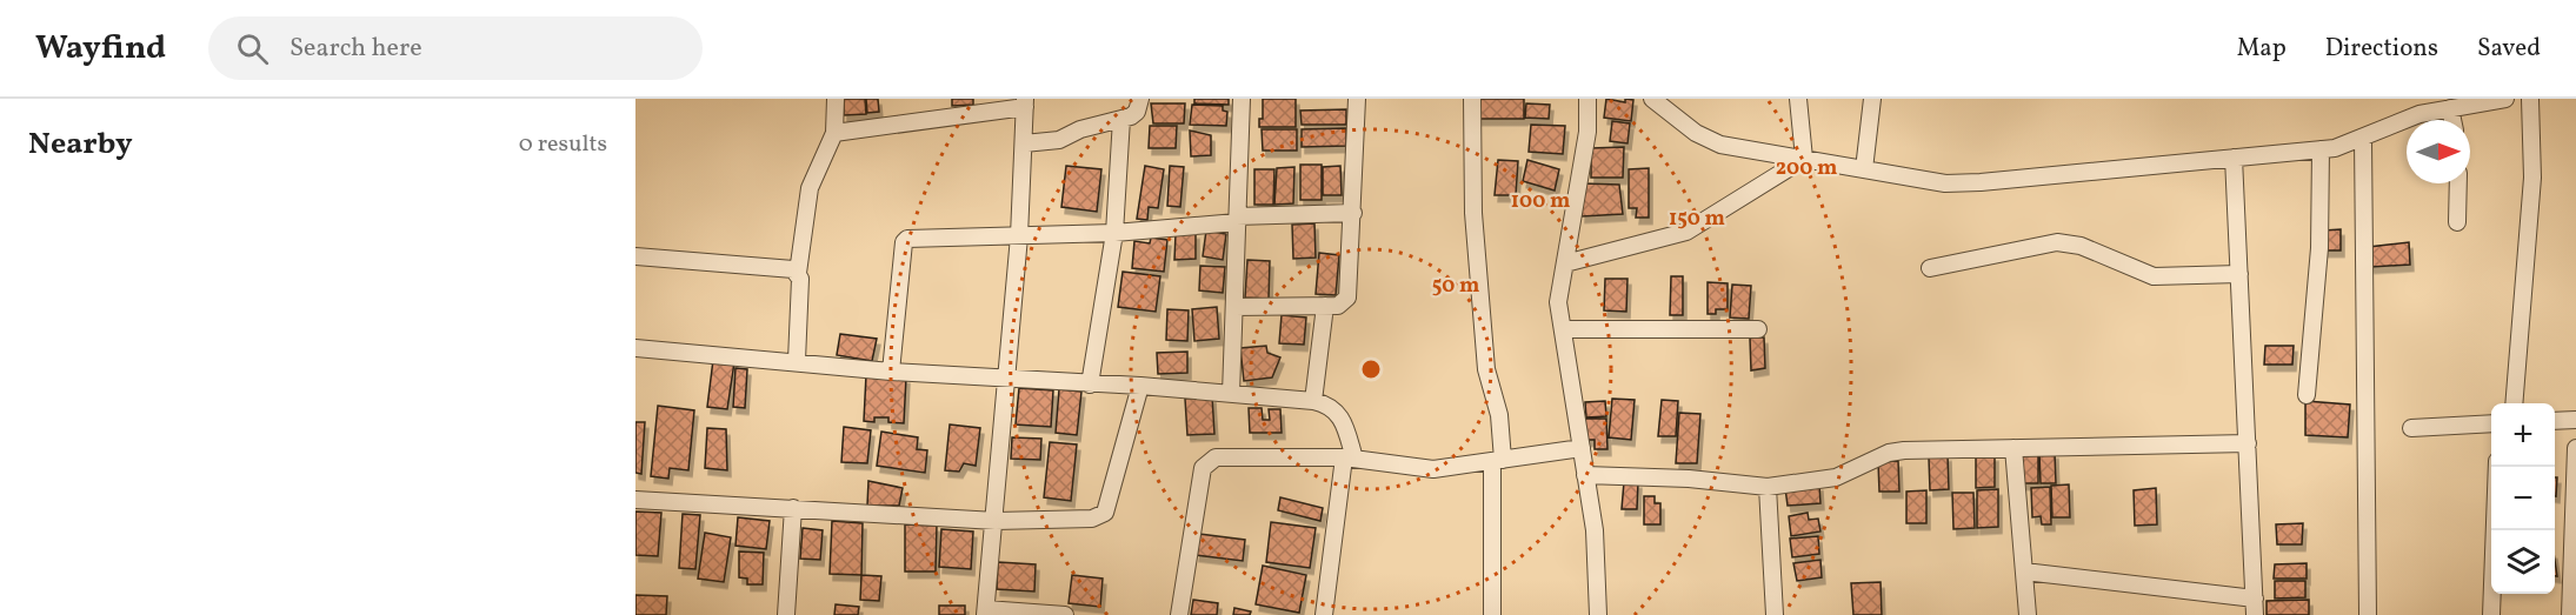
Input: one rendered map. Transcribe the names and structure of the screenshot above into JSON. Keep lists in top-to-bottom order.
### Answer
{
  "north": "right",
  "page": {
    "header": "Wayfind",
    "search": "Search here",
    "nav": ["Map", "Directions", "Saved"],
    "heading": ["Nearby", "0 results"],
    "map_buttons": ["+", "−"]
  },
  "rings": [
    "200 m",
    "100 m",
    "150 m",
    "50 m"
  ]
}
